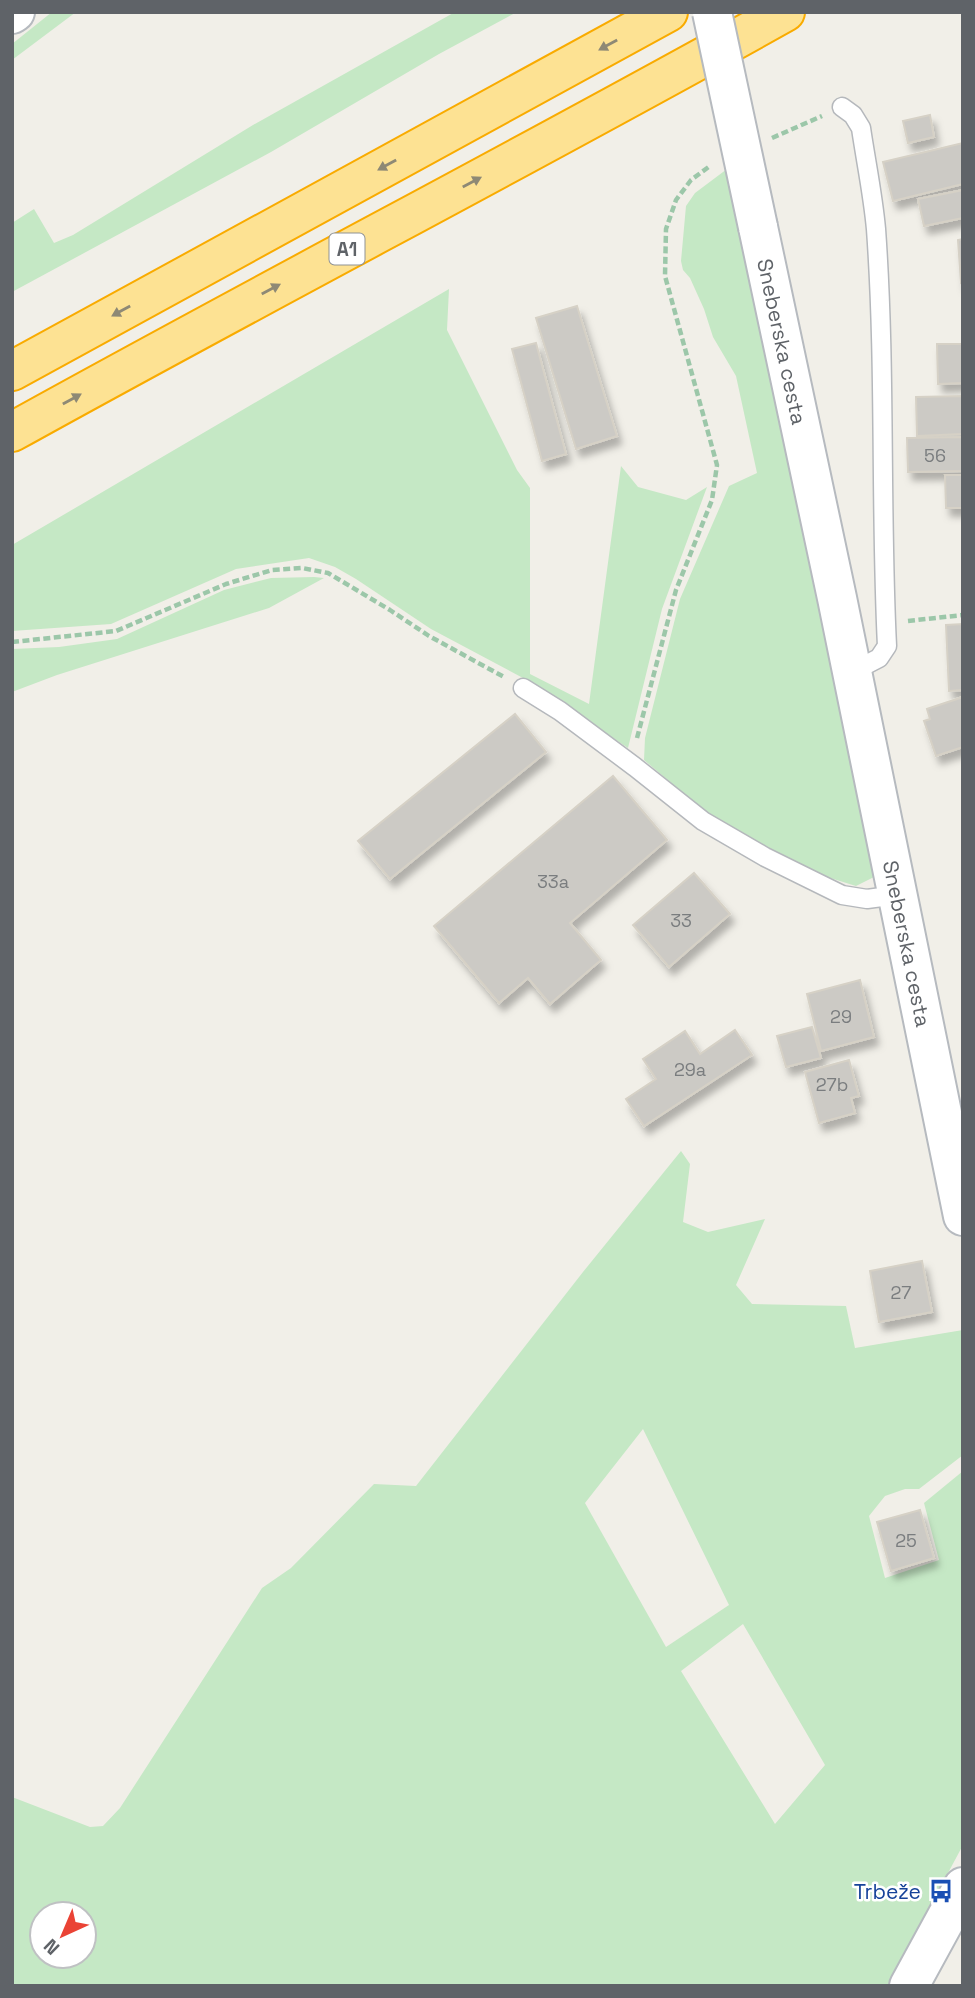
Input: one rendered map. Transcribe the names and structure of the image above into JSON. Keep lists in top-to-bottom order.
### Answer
{
  "streets": {
    "highway": ["A1"],
    "street": ["Sneberska cesta"]
  },
  "places": {
    "bus stop": ["Trbeže"]
  },
  "house_numbers": [
    "56",
    "33a",
    "33",
    "29",
    "29a",
    "27b",
    "27",
    "25"
  ],
  "north": "bottom left"
}
